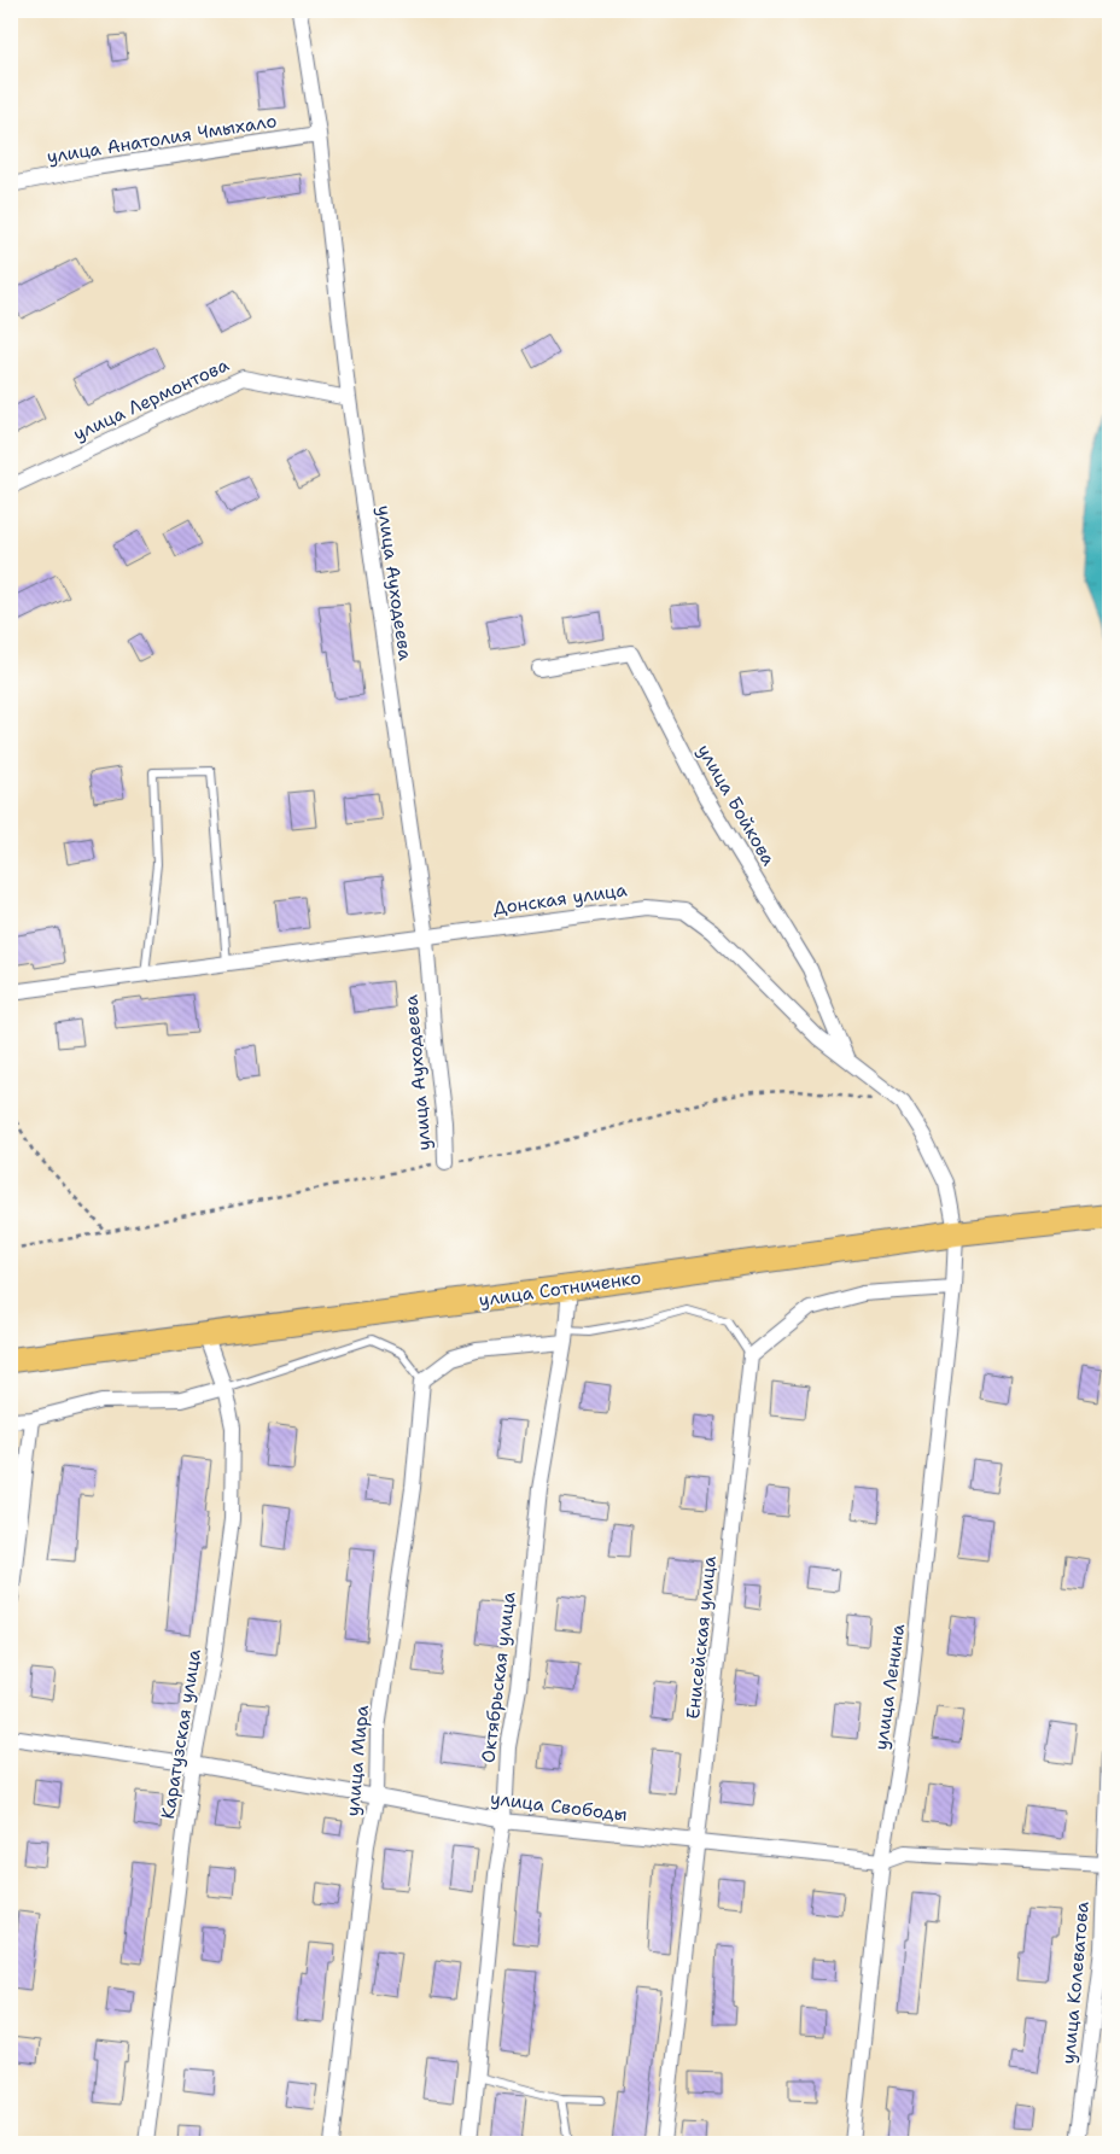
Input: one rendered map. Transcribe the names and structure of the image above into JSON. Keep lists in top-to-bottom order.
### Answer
{
  "streets": {
    "main road": ["улица Сотниченко"],
    "street": [
      "улица Анатолия Чмыхало",
      "улица Лермонтова",
      "улица Ауходеева",
      "улица Бойкова",
      "Донская улица",
      "Енисейская улица",
      "Октябрьская улица",
      "улица Ленина",
      "Каратузская улица",
      "улица Мира",
      "улица Свободы",
      "улица Колеватова"
    ]
  },
  "crossings": [
    ["улица Анатолия Чмыхало", "улица Ауходеева"],
    ["улица Лермонтова", "улица Ауходеева"],
    ["улица Ауходеева", "Донская улица"],
    ["улица Бойкова", "Донская улица"],
    ["Донская улица", "улица Сотниченко"],
    ["Донская улица", "улица Ленина"],
    ["улица Сотниченко", "Октябрьская улица"],
    ["улица Сотниченко", "улица Ленина"],
    ["улица Сотниченко", "Каратузская улица"],
    ["Енисейская улица", "улица Свободы"],
    ["Октябрьская улица", "улица Свободы"],
    ["улица Ленина", "улица Свободы"],
    ["Каратузская улица", "улица Свободы"],
    ["улица Мира", "улица Свободы"],
    ["улица Свободы", "улица Колеватова"]
  ]
}
